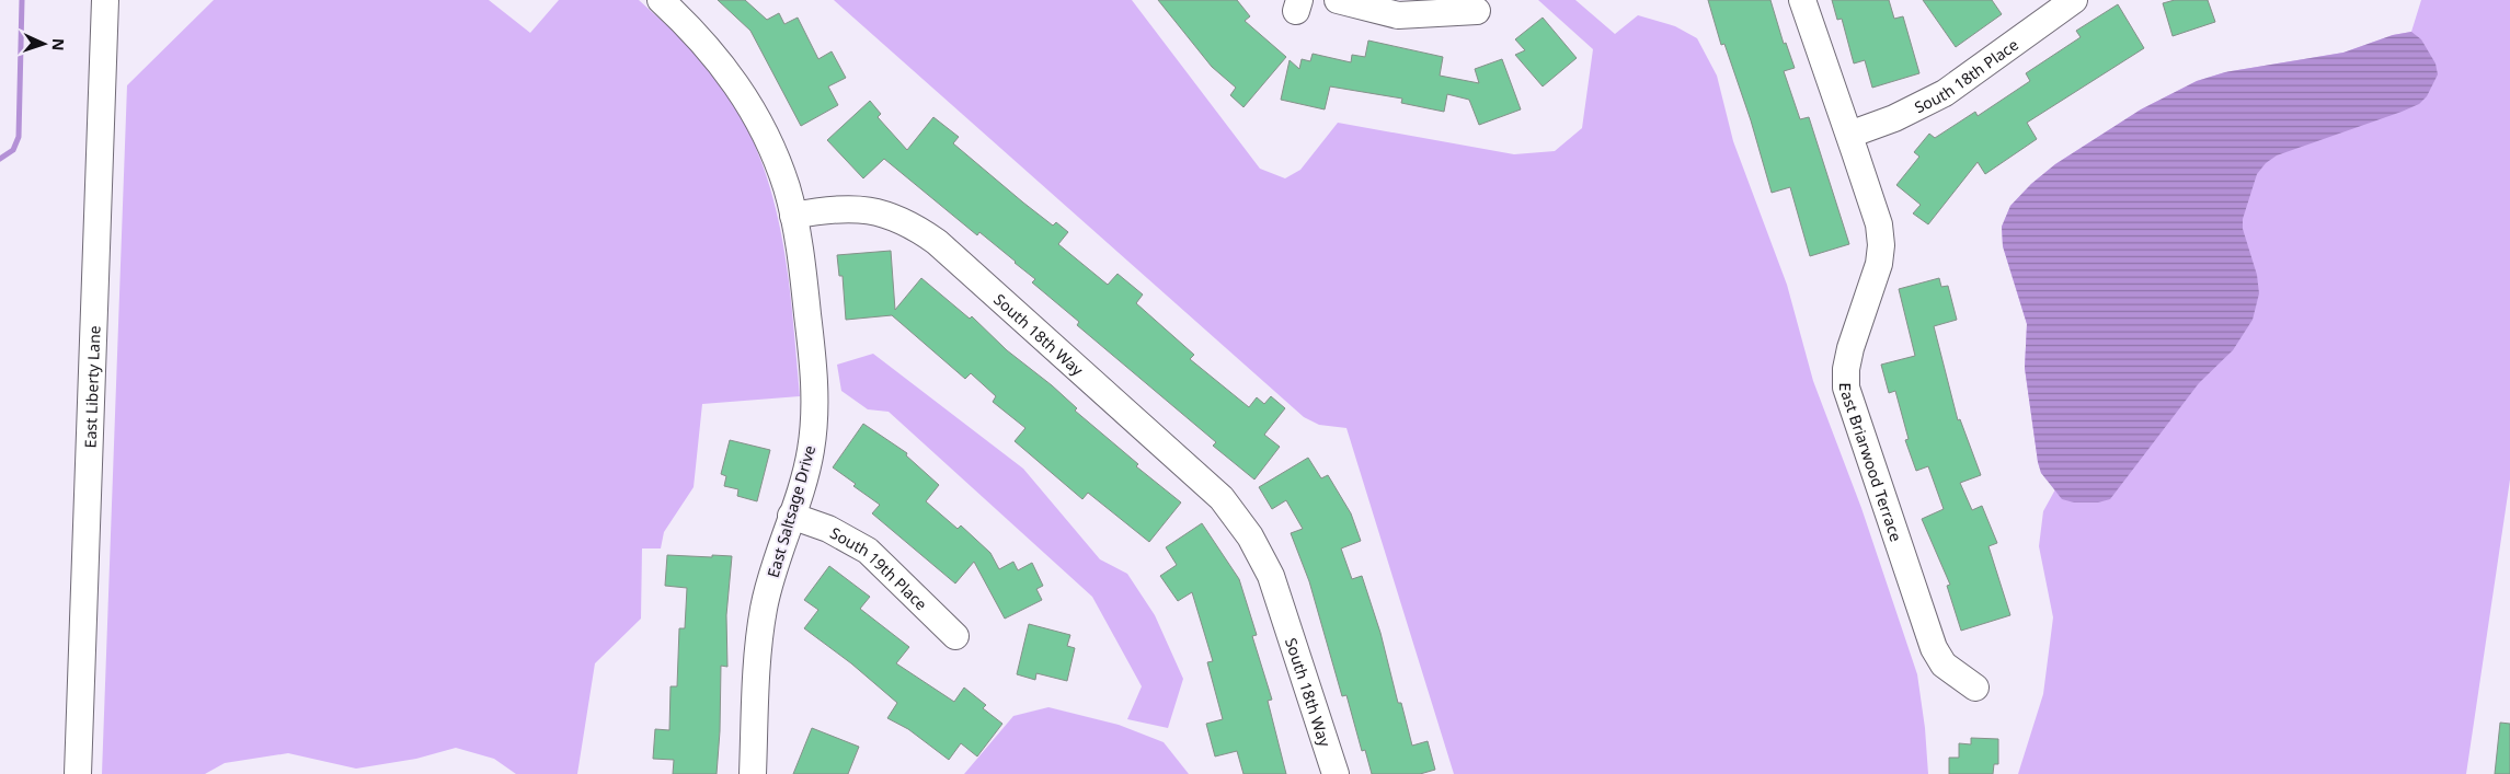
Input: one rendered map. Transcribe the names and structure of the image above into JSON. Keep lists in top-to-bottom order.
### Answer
{
  "streets": {
    "street": [
      "South 18th Place",
      "South 18th Way",
      "East Liberty Lane",
      "East Briarwood Terrace",
      "East Saltsage Drive",
      "South 19th Place"
    ]
  },
  "crossings": [
    ["South 18th Place", "East Briarwood Terrace"],
    ["South 18th Way", "East Saltsage Drive"],
    ["East Saltsage Drive", "South 19th Place"]
  ],
  "north": "right"
}
